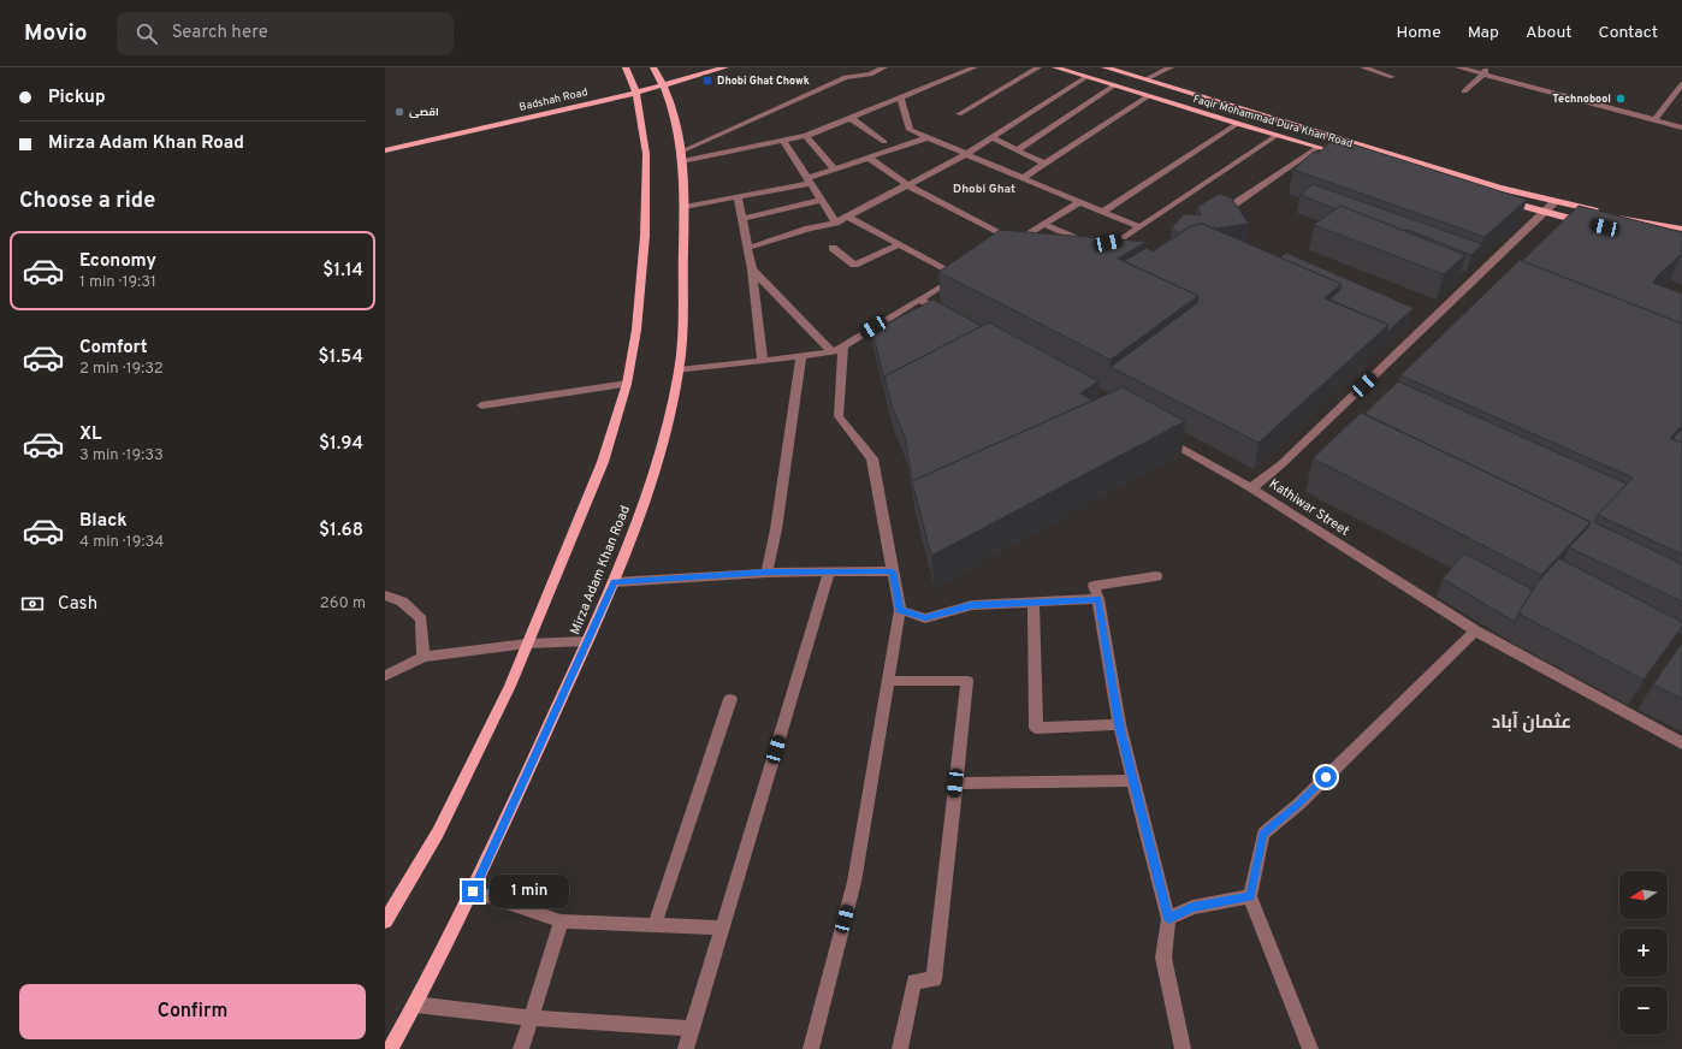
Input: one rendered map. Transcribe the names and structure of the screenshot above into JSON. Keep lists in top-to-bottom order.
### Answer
{
  "streets": {
    "main road": ["Badshah Road", "Faqir Mohammad Dura Khan Road", "Mirza Adam Khan Road"],
    "street": ["Kathiwar Street"]
  },
  "crossings": [
    ["Badshah Road", "Mirza Adam Khan Road"]
  ],
  "districts": ["Dhobi Ghat", "عثمان آباد"],
  "places": {
    "transit": ["Dhobi Ghat Chowk"],
    "other": ["Technobool", "اقصیٰ"]
  },
  "north": "left",
  "page": {
    "header": "Movio",
    "search": "Search here",
    "nav": [
      "Home",
      "Map",
      "About",
      "Contact"
    ],
    "banner": ["Pickup", "Mirza Adam Khan Road"],
    "heading": "Choose a ride",
    "list": [
      {
        "name": "Economy",
        "note": "1 min · 19:31",
        "value": "$1.14"
      },
      {
        "name": "Comfort",
        "note": "2 min · 19:32",
        "value": "$1.54"
      },
      {
        "name": "XL",
        "note": "3 min · 19:33",
        "value": "$1.94"
      },
      {
        "name": "Black",
        "note": "4 min · 19:34",
        "value": "$1.68"
      }
    ],
    "pay": ["Cash", "260 m"],
    "map_buttons": ["+", "−"],
    "bubble": "1 min",
    "buttons": "Confirm"
  }
}
